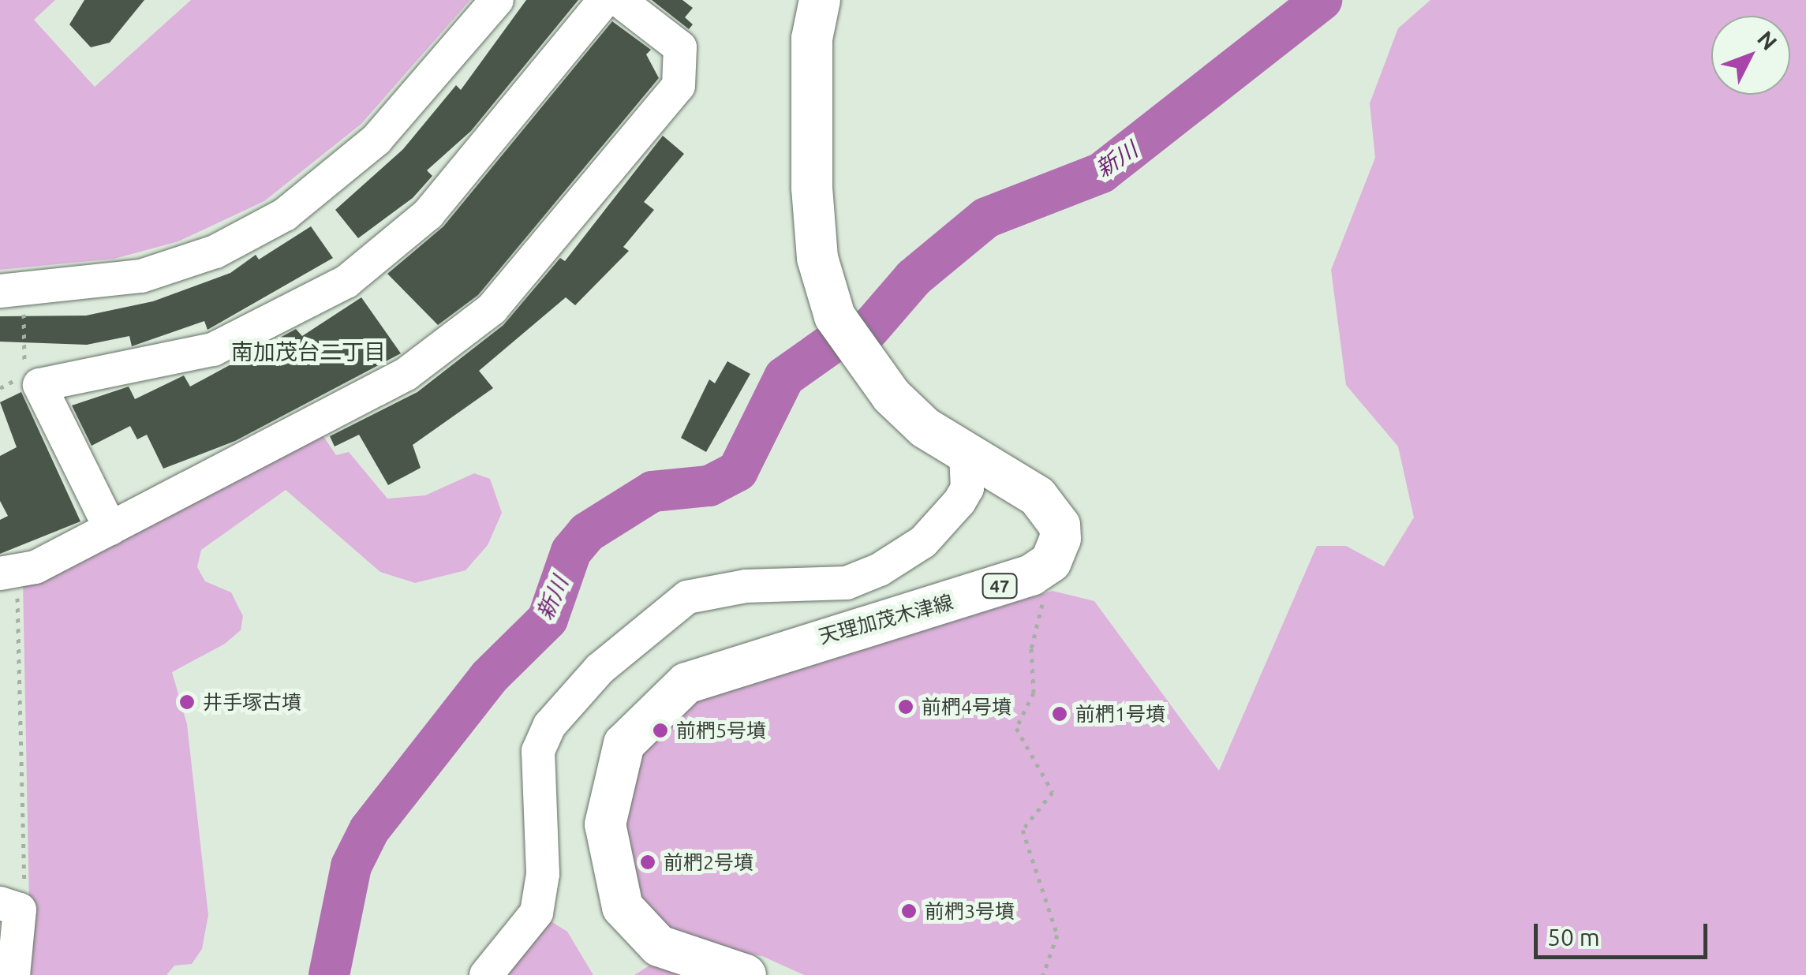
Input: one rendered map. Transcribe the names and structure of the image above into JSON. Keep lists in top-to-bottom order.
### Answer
{
  "streets": {
    "main road": ["47", "天理加茂木津線"]
  },
  "districts": ["南加茂台二丁目"],
  "water": ["新川"],
  "places": [
    "井手塚古墳",
    "前椚4号墳",
    "前椚1号墳",
    "前椚5号墳",
    "前椚2号墳",
    "前椚3号墳"
  ],
  "scale_bar": "50 m",
  "north": "top right"
}
